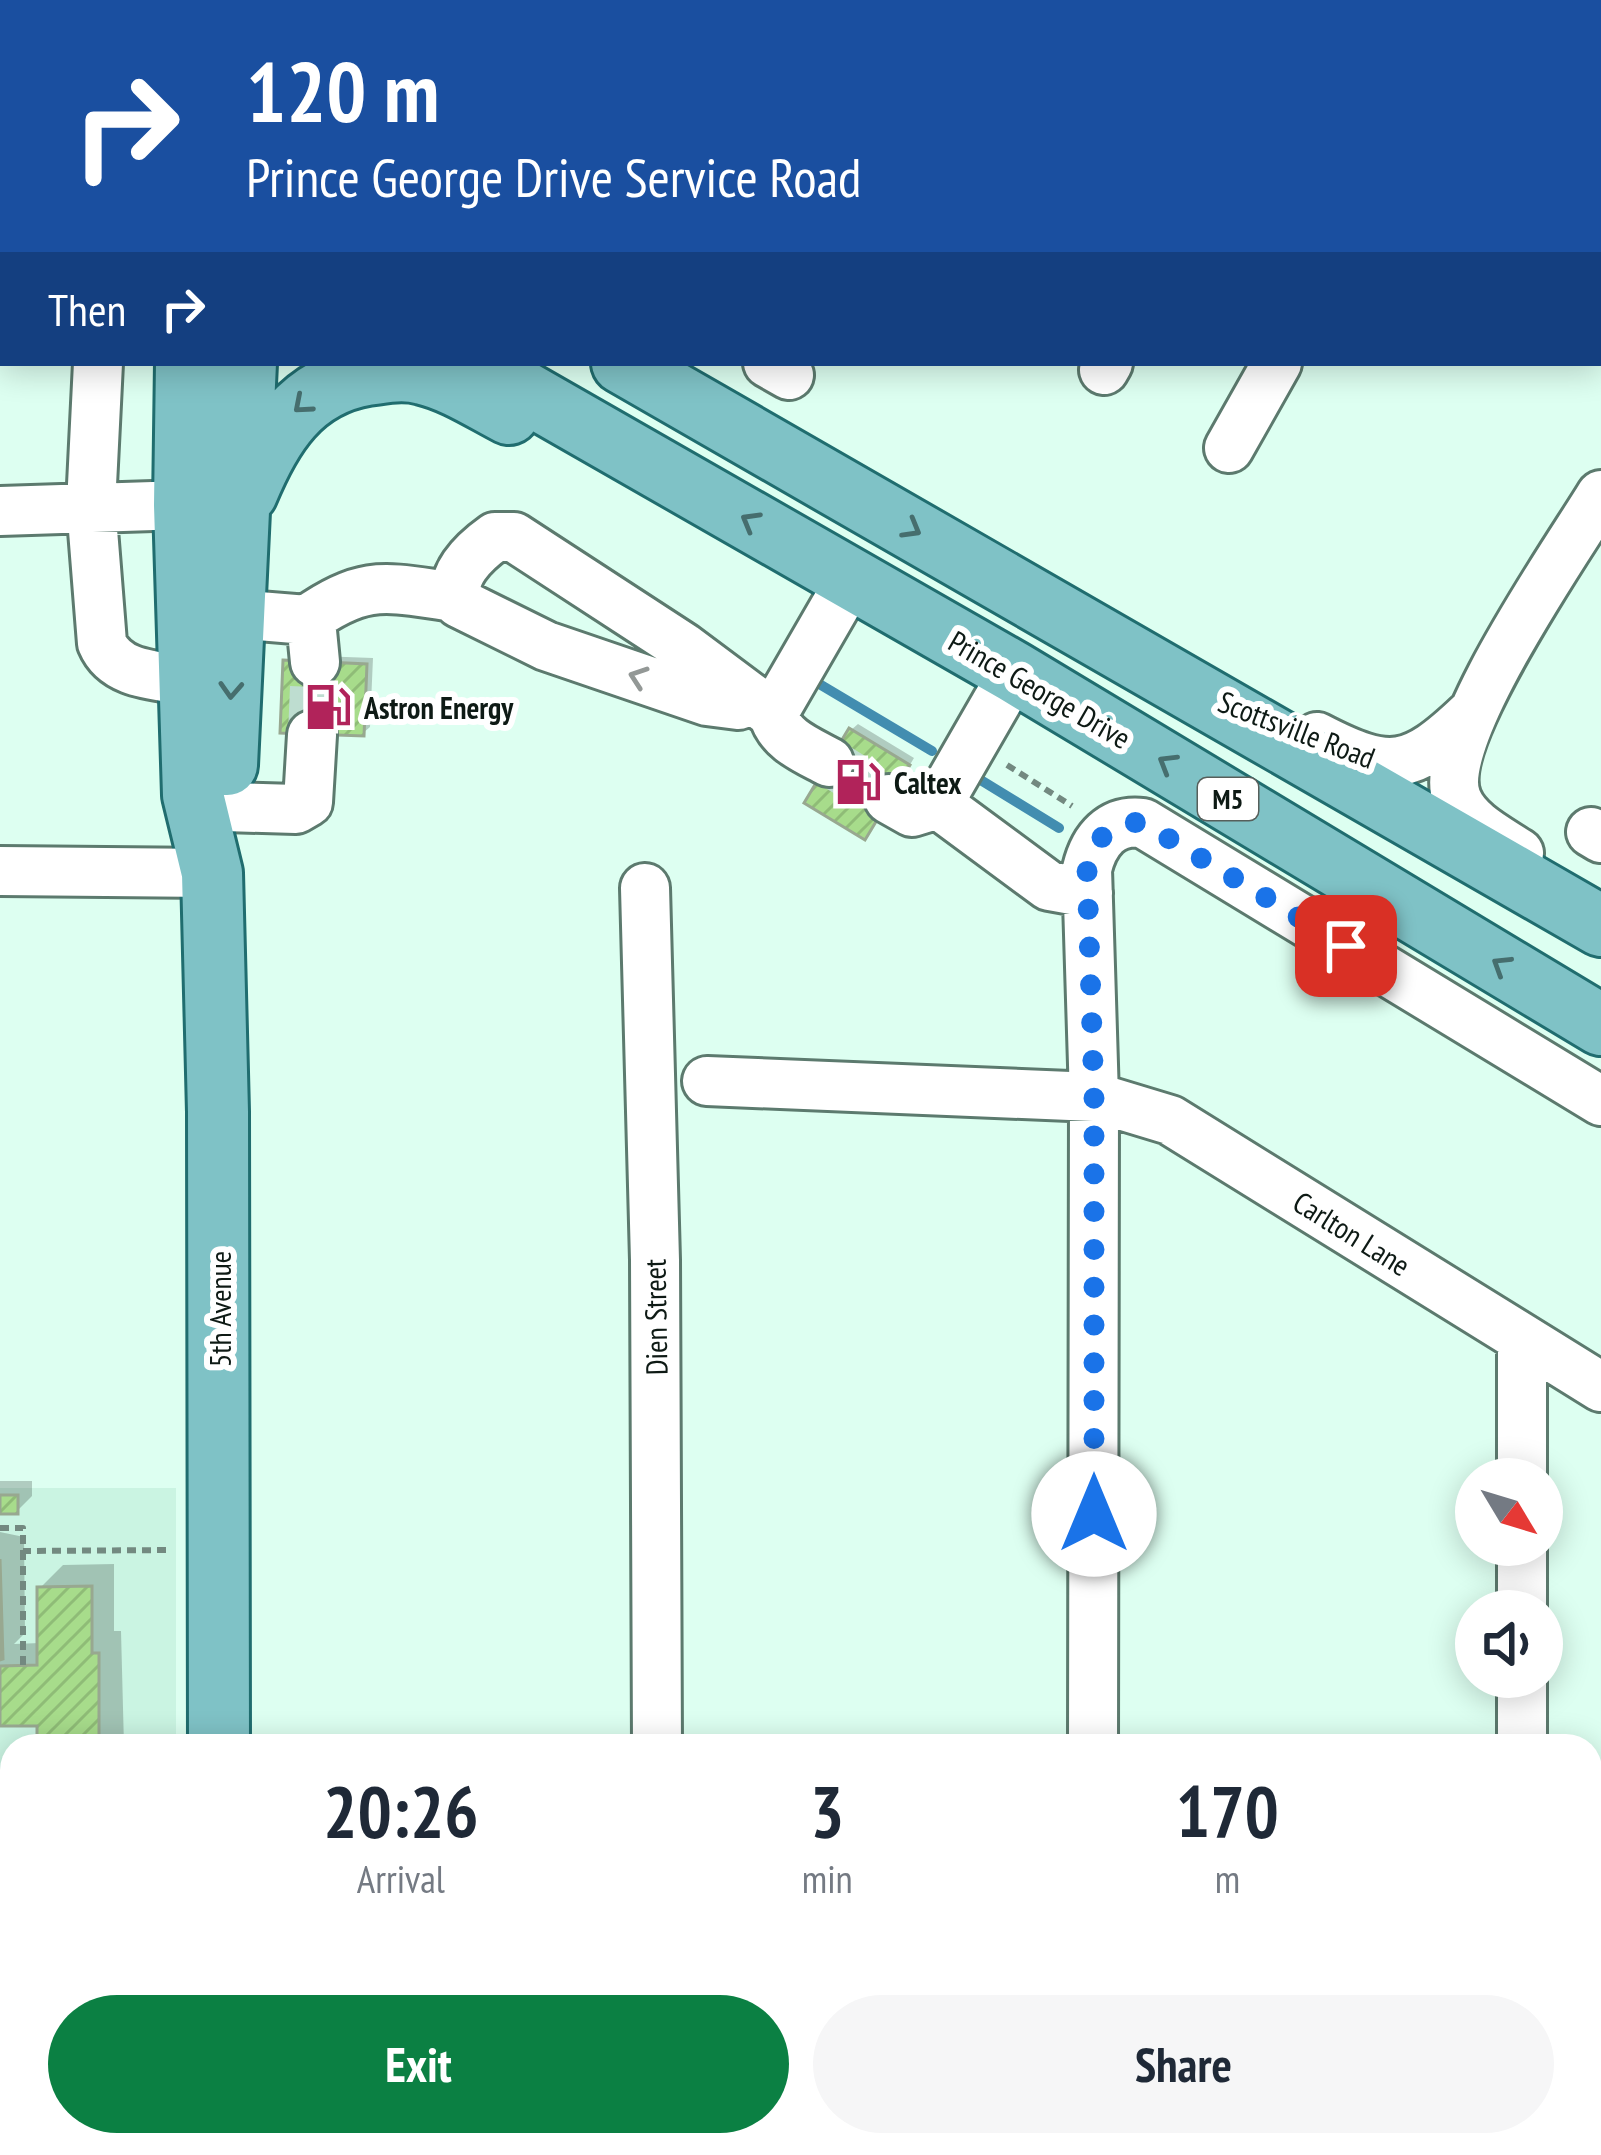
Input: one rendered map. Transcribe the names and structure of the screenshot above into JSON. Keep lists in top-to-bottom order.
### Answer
{
  "streets": {
    "main road": ["Prince George Drive", "M5", "5th Avenue"],
    "street": ["Scottsville Road", "Carlton Lane", "Dien Street"]
  },
  "crossings": [
    ["Scottsville Road", "M5"]
  ],
  "places": {
    "fuel station": ["Astron Energy", "Caltex"]
  },
  "north": "bottom right",
  "page": {
    "turn": ["120 m", "Prince George Drive Service Road"],
    "then": "Then",
    "eta": [
      "20:26",
      "Arrival",
      "3",
      "min",
      "170",
      "m"
    ],
    "buttons": ["Exit", "Share"]
  }
}
